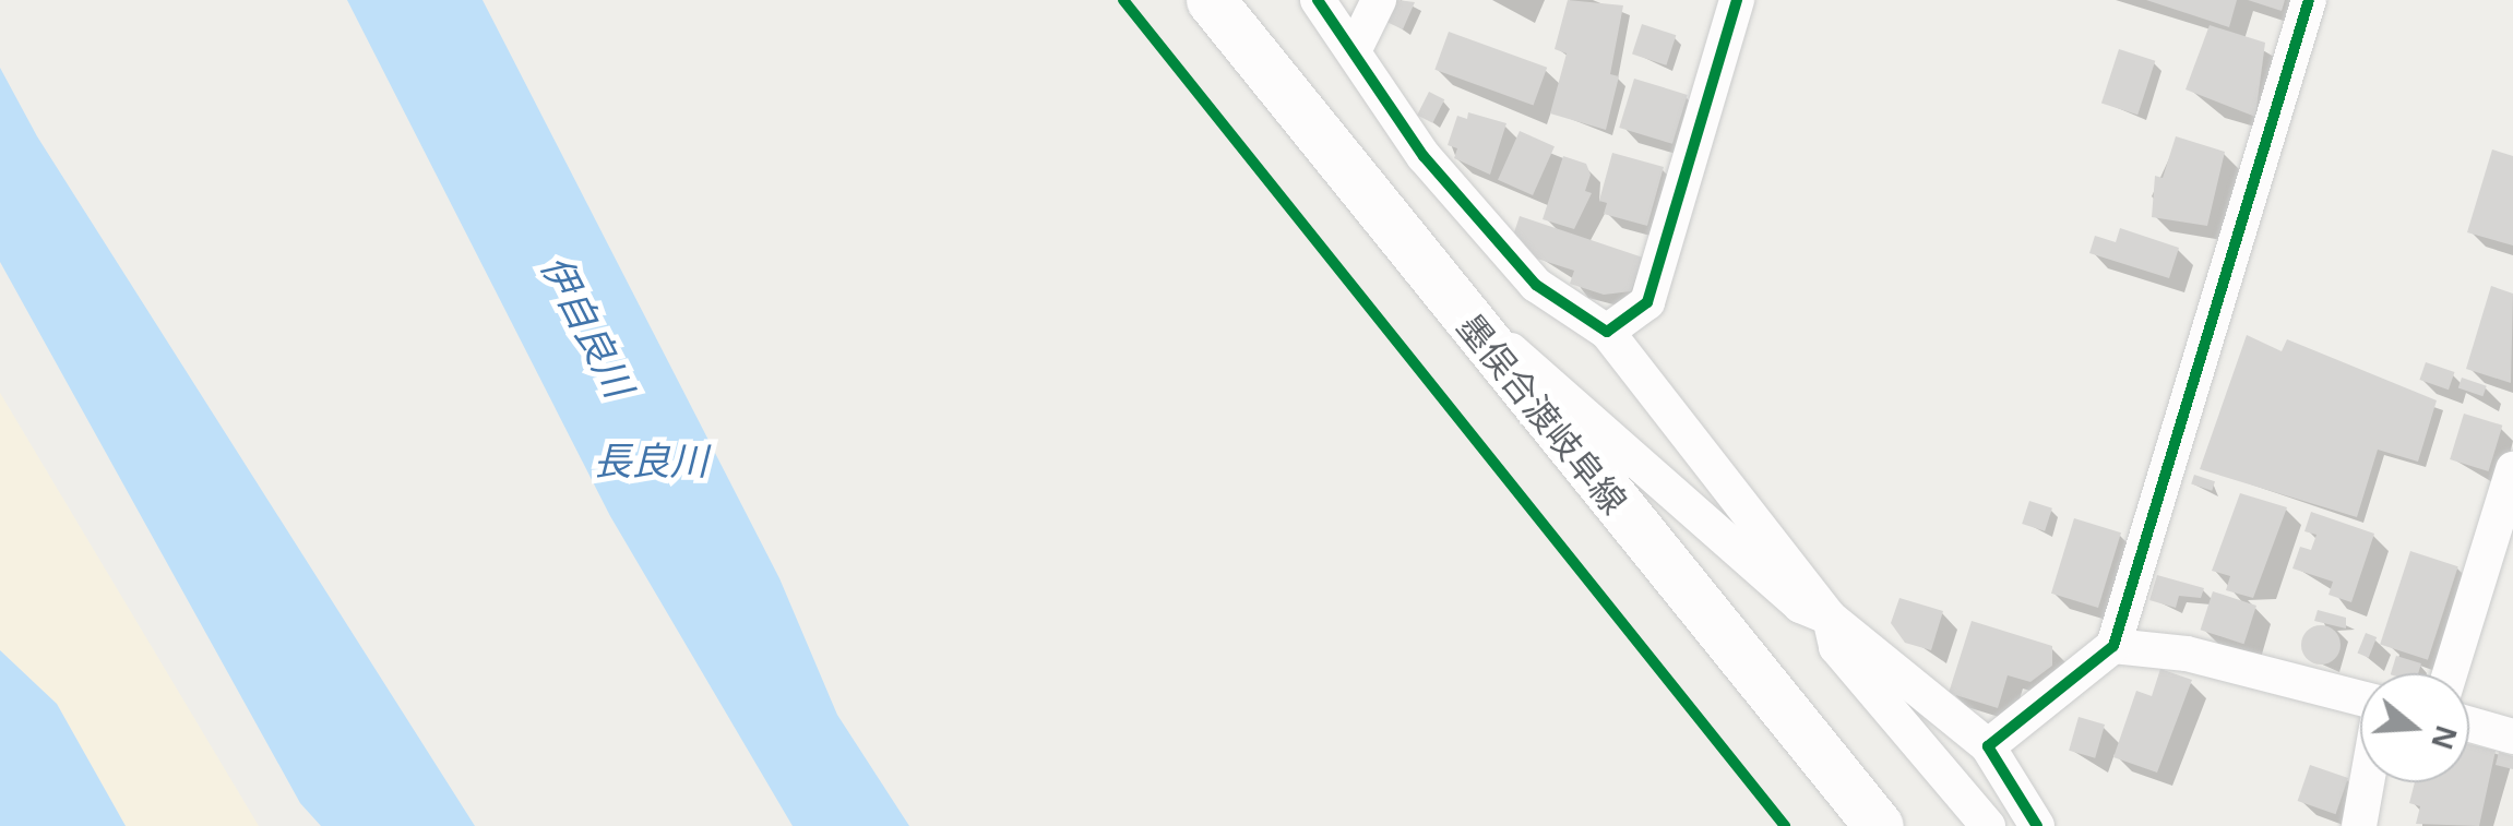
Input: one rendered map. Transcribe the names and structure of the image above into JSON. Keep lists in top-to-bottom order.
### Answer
{
  "streets": {
    "main road": ["墨俣合渡岐阜線"]
  },
  "water": ["伊自良川", "長良川"],
  "north": "right"
}
